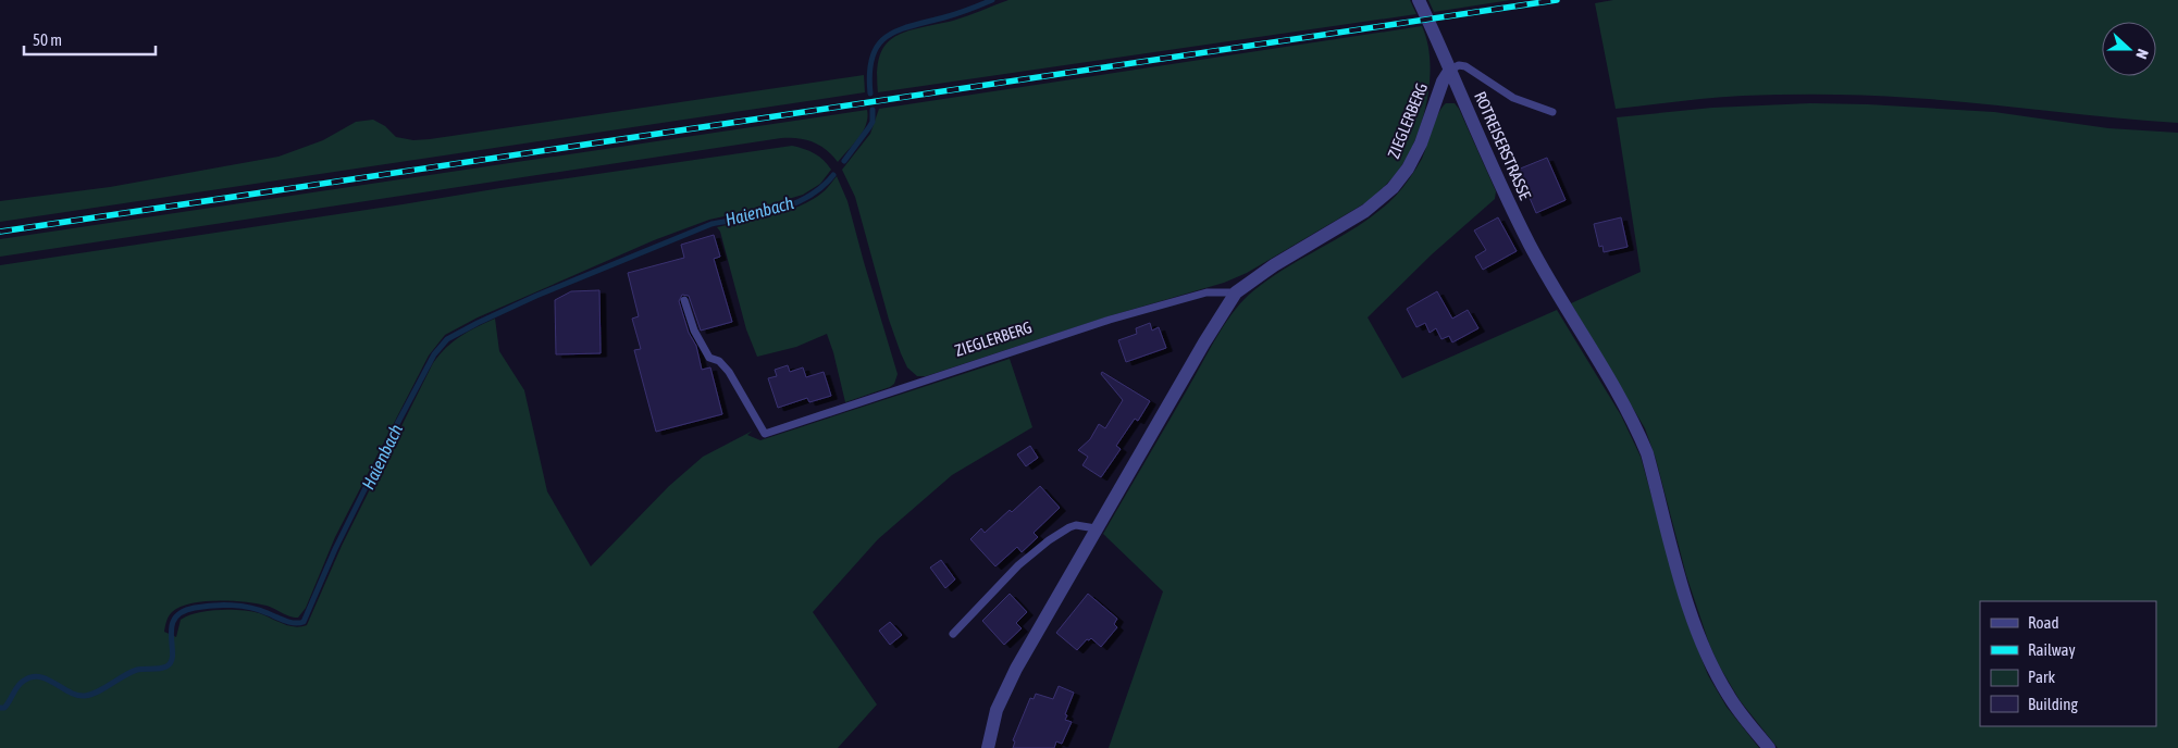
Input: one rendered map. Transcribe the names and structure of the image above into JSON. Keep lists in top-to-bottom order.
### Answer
{
  "streets": {
    "street": ["ZIEGLERBERG", "ROTREISERSTRASSE"]
  },
  "crossings": [
    ["ZIEGLERBERG", "ROTREISERSTRASSE"]
  ],
  "water": ["Haienbach"],
  "legend": [
    "Road",
    "Railway",
    "Park",
    "Building"
  ],
  "scale_bar": "50 m",
  "north": "right"
}
